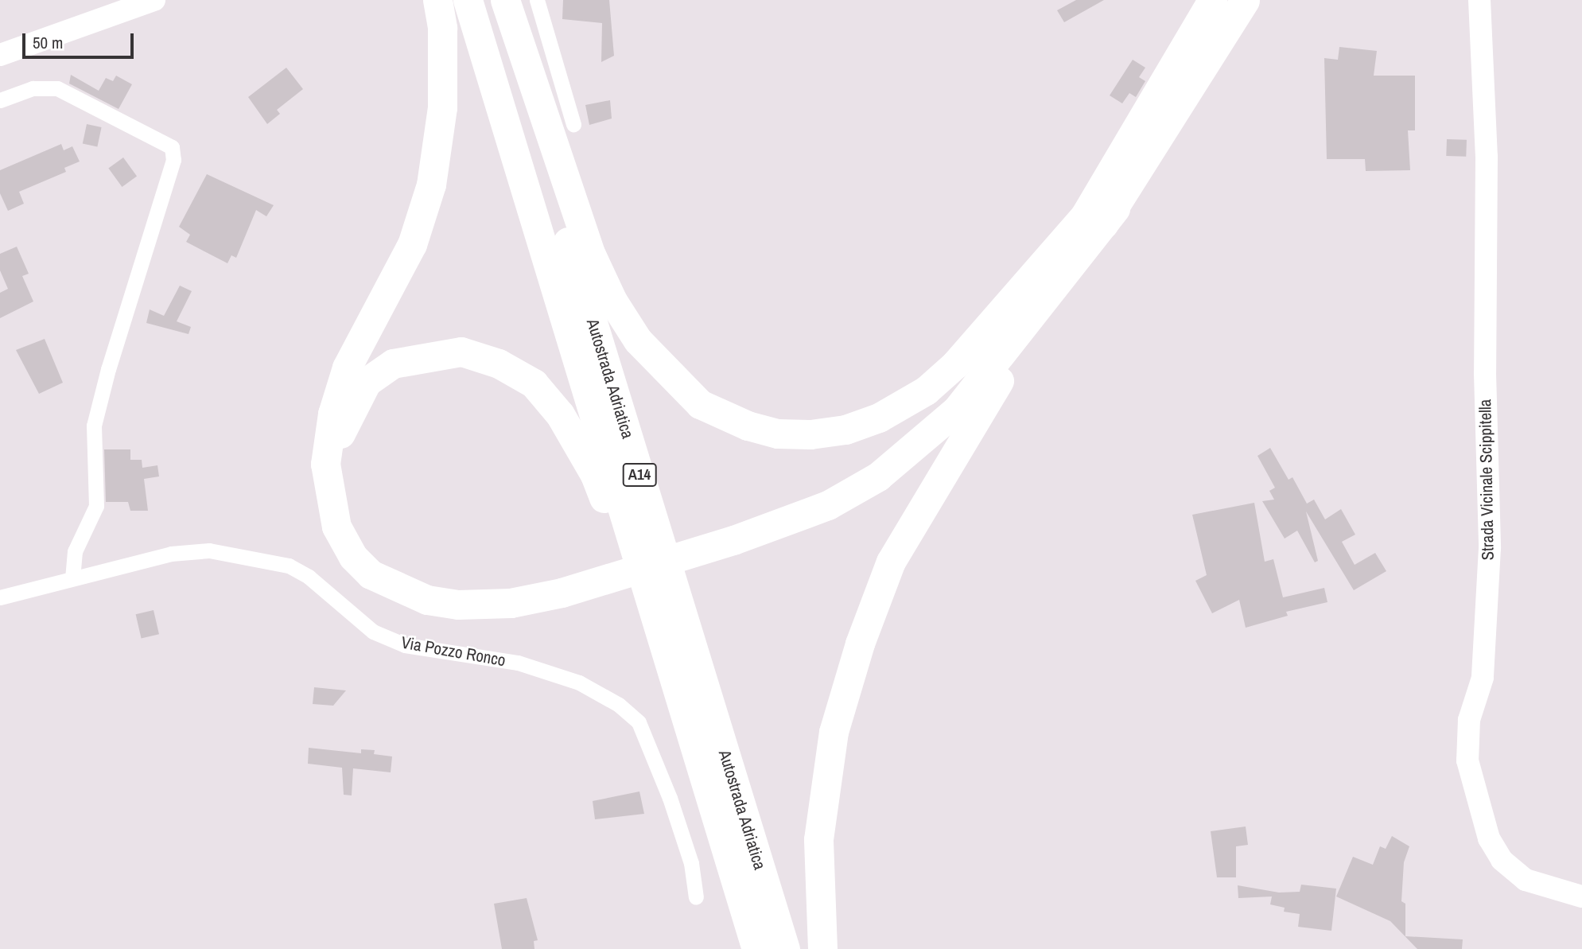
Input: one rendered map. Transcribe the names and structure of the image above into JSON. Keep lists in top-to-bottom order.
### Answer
{
  "streets": {
    "highway": ["Autostrada Adriatica", "A14"],
    "street": ["Strada Vicinale Scippitella", "Via Pozzo Ronco"]
  },
  "scale_bar": "50 m"
}
